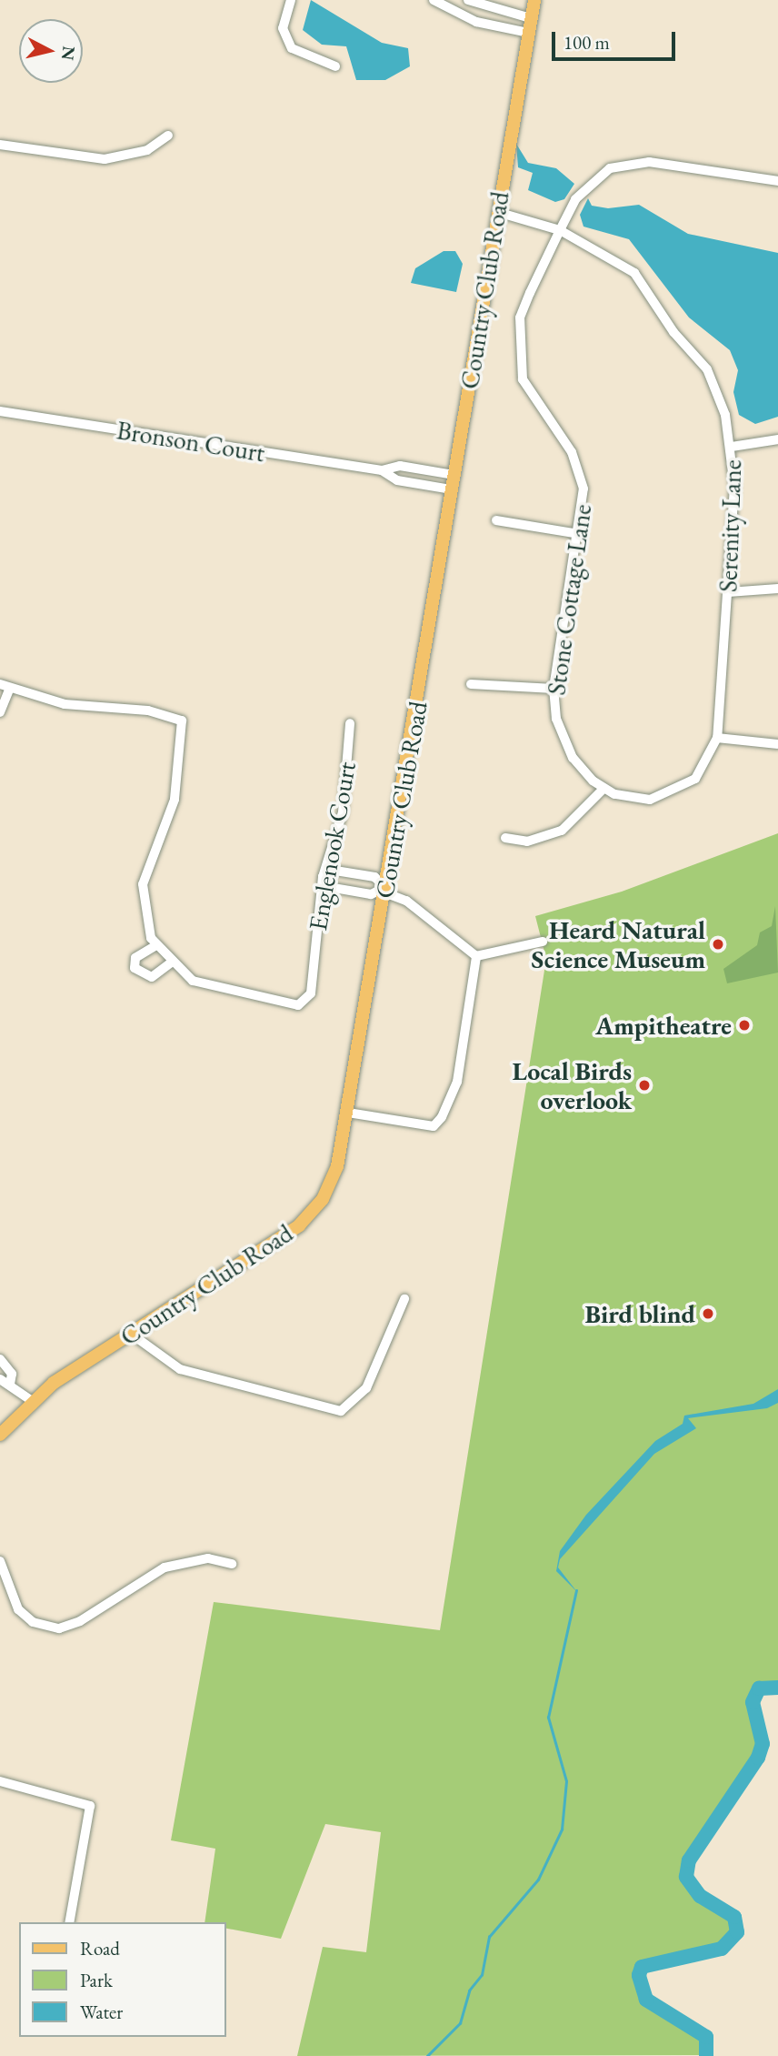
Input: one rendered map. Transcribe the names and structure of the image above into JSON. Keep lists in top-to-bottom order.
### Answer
{
  "streets": {
    "main road": ["Country Club Road"],
    "street": [
      "Bronson Court",
      "Serenity Lane",
      "Stone Cottage Lane",
      "Englenook Court"
    ]
  },
  "crossings": [
    ["Country Club Road", "Bronson Court"],
    ["Country Club Road", "Serenity Lane"],
    ["Serenity Lane", "Stone Cottage Lane"]
  ],
  "places": [
    "Heard Natural Science Museum",
    "Ampitheatre",
    "Local Birds overlook",
    "Bird blind"
  ],
  "legend": ["Road", "Park", "Water"],
  "scale_bar": "100 m",
  "north": "right"
}
